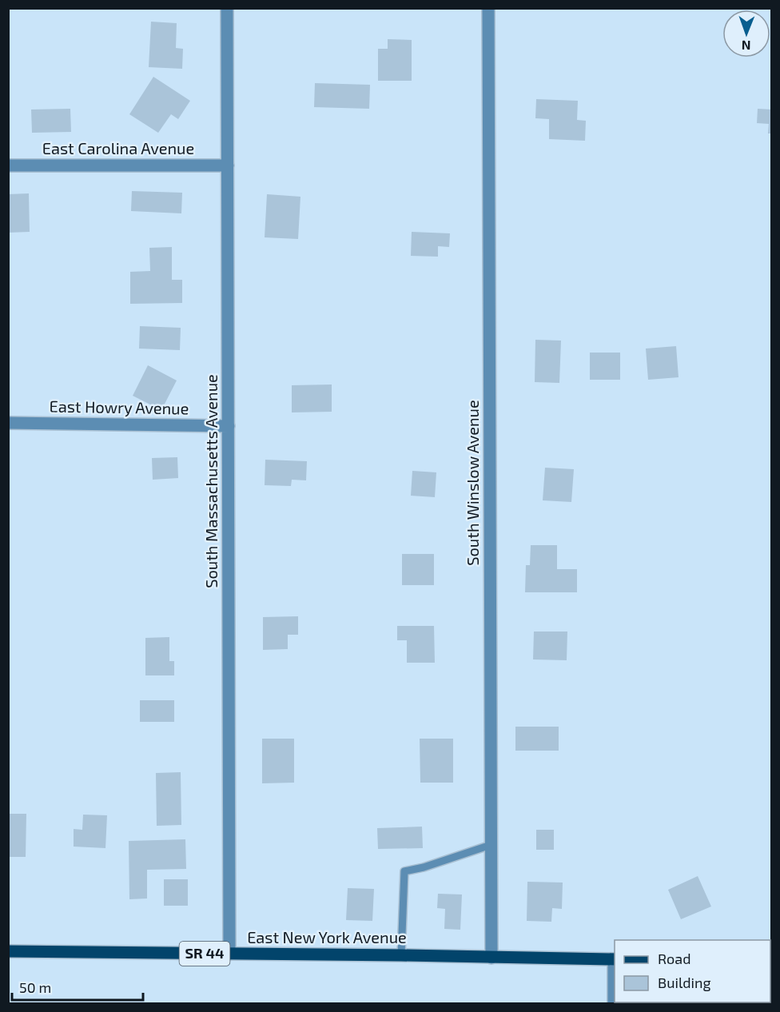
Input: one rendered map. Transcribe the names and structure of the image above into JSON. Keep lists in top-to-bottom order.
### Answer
{
  "streets": {
    "main road": ["East New York Avenue", "SR 44"],
    "street": [
      "East Carolina Avenue",
      "East Howry Avenue",
      "South Massachusetts Avenue",
      "South Winslow Avenue"
    ]
  },
  "crossings": [
    ["East Carolina Avenue", "South Massachusetts Avenue"],
    ["East Howry Avenue", "South Massachusetts Avenue"],
    ["South Massachusetts Avenue", "East New York Avenue"],
    ["South Winslow Avenue", "East New York Avenue"]
  ],
  "legend": ["Road", "Building"],
  "scale_bar": "50 m",
  "north": "bottom"
}
